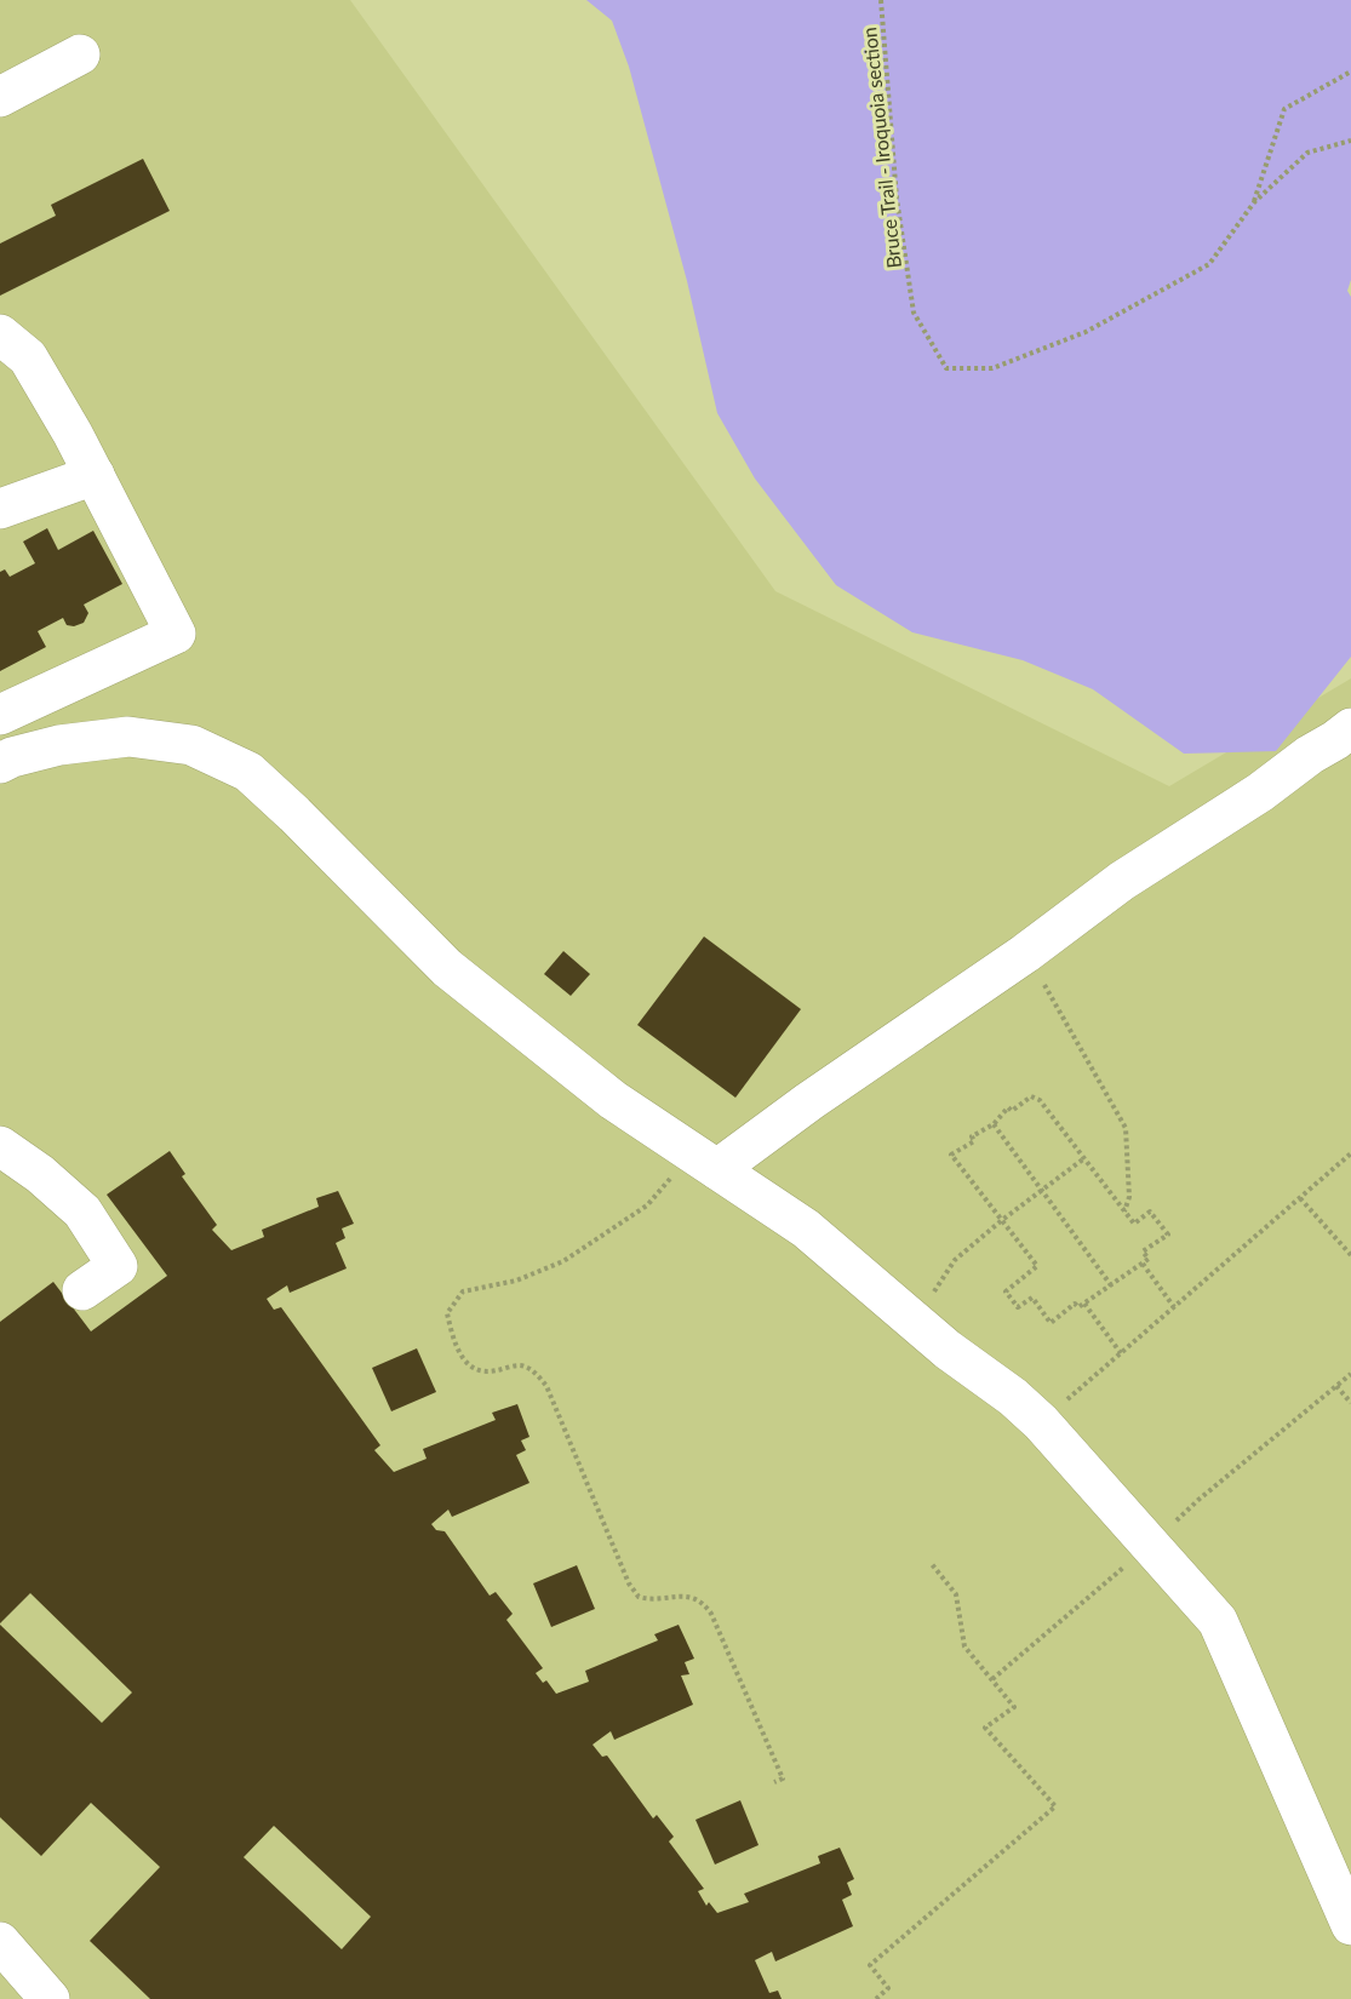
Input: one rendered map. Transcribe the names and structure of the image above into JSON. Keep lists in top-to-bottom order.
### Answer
{
  "streets": {
    "path": ["Bruce Trail - Iroquoia section"]
  }
}
